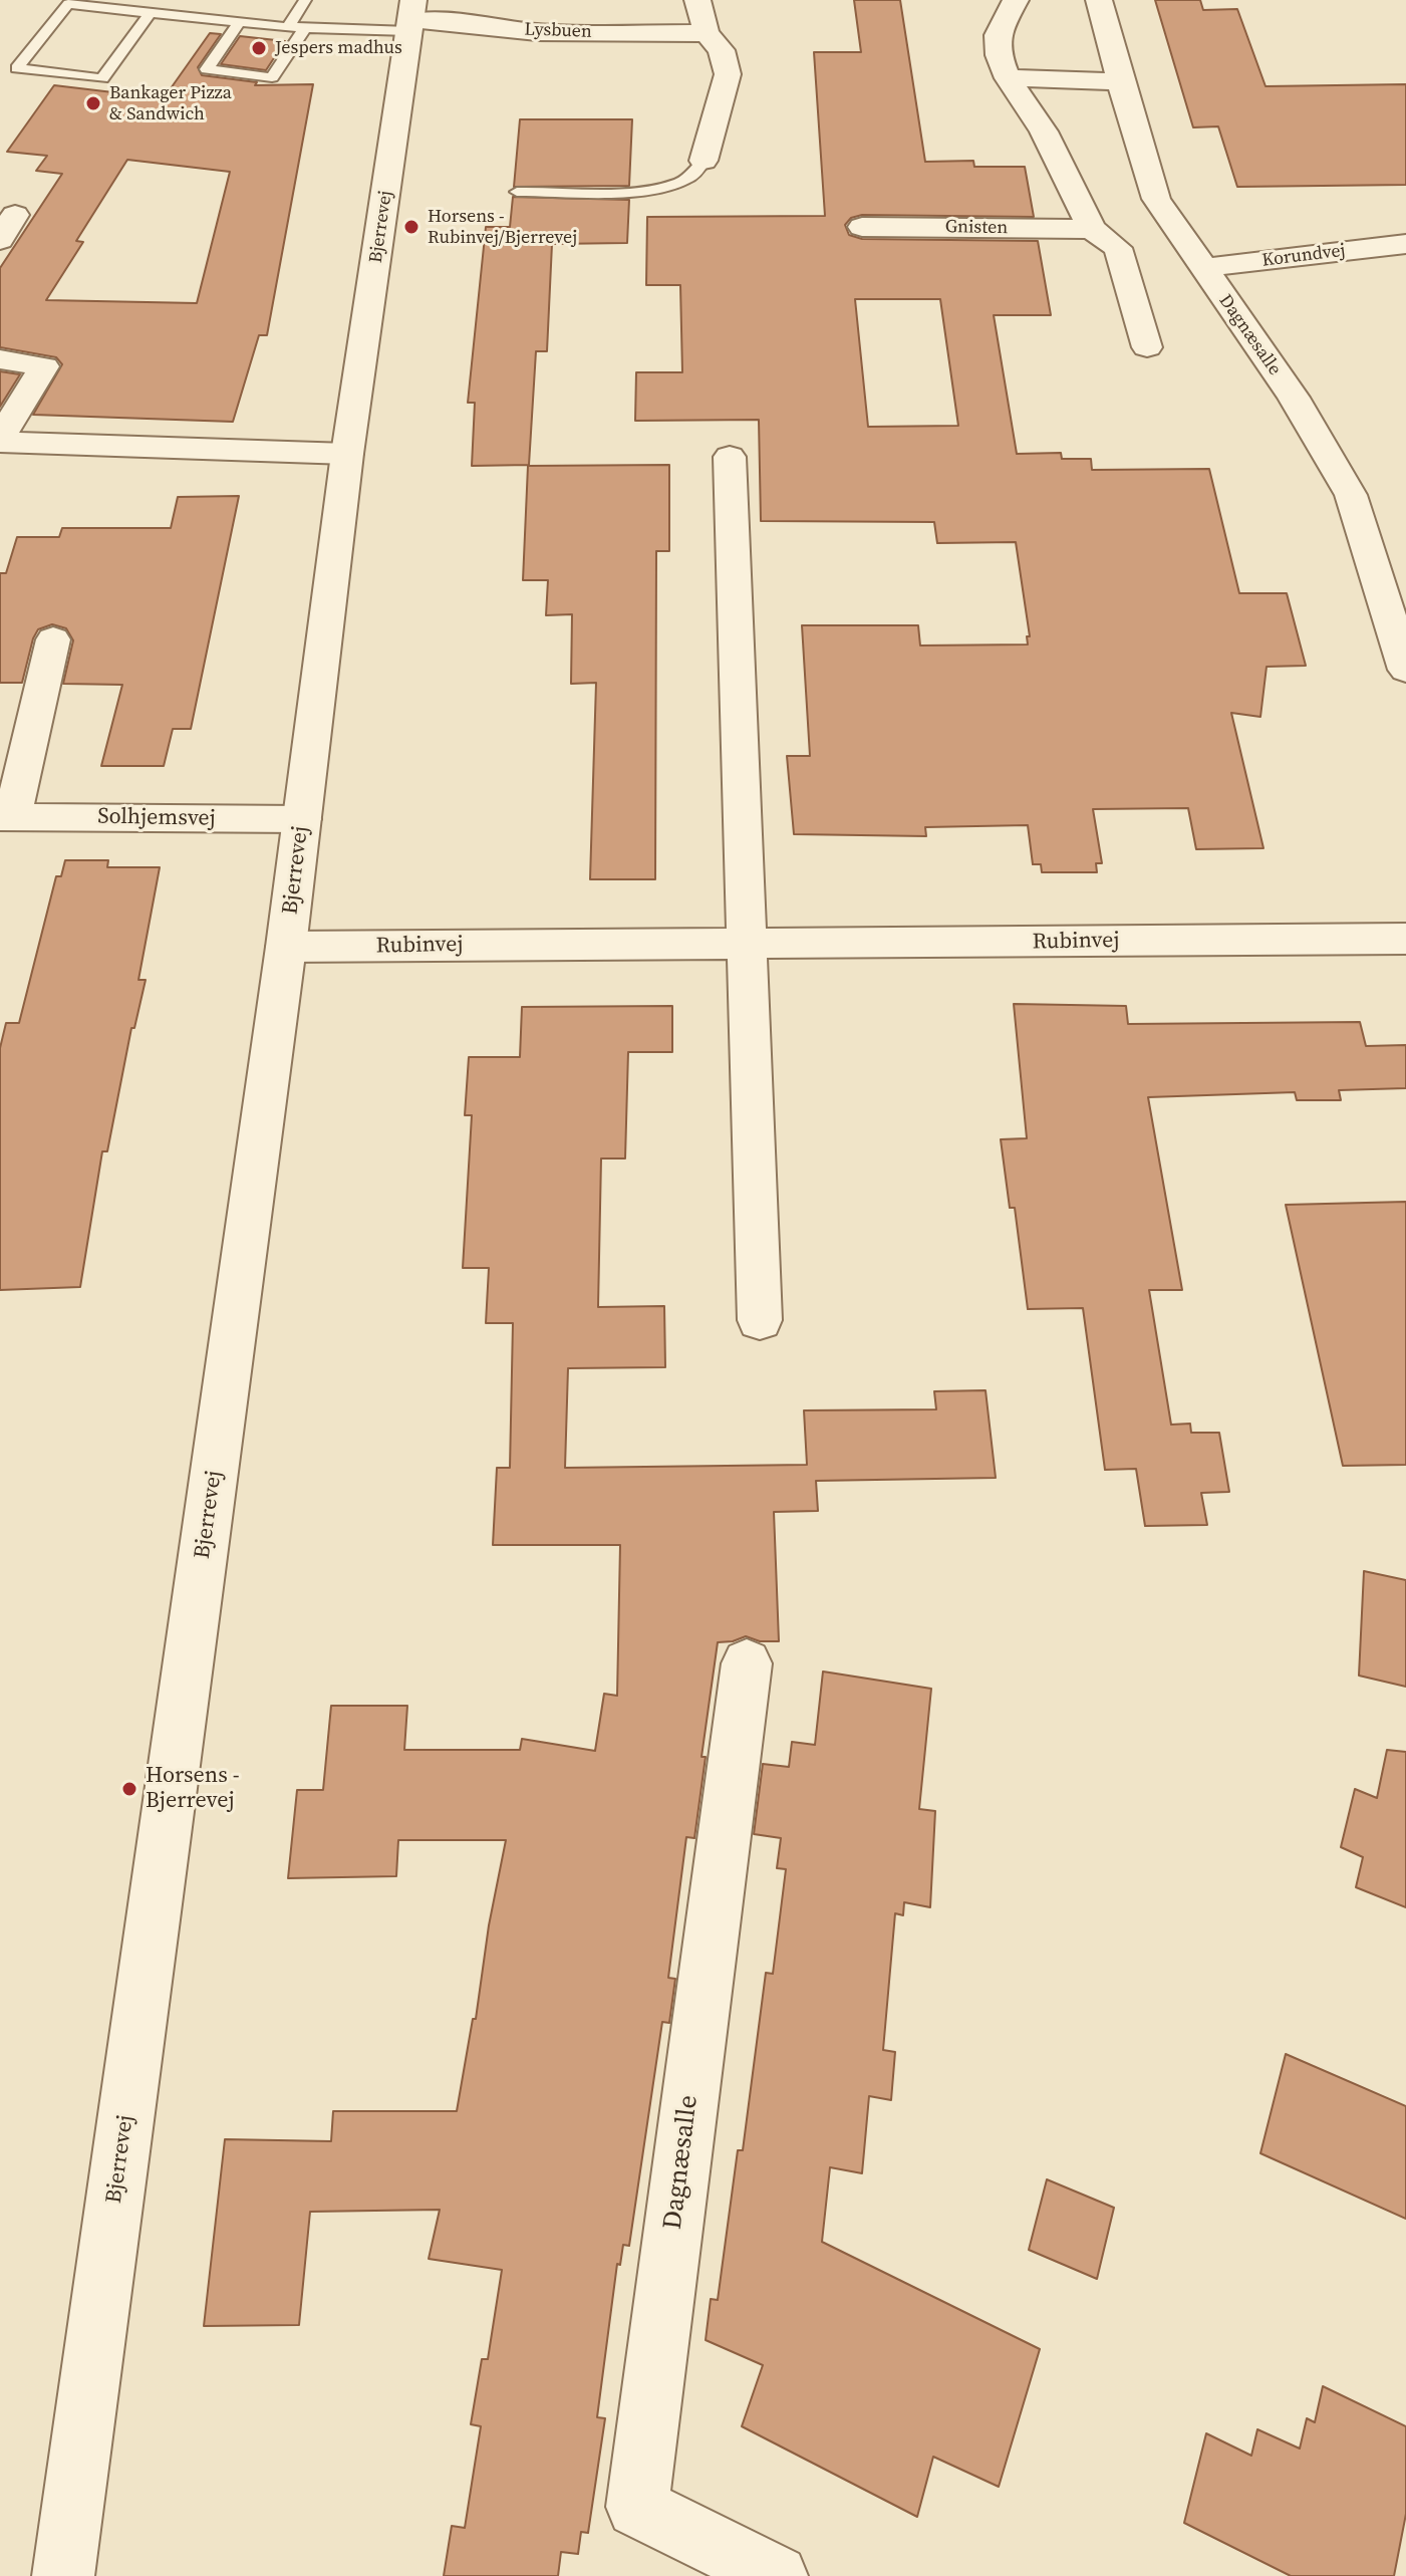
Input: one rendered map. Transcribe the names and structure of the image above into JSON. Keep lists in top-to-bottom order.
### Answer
{
  "streets": {
    "street": [
      "Lysbuen",
      "Bjerrevej",
      "Gnisten",
      "Korundvej",
      "Dagnæsalle",
      "Solhjemsvej",
      "Rubinvej"
    ]
  },
  "crossings": [
    ["Lysbuen", "Bjerrevej"],
    ["Bjerrevej", "Solhjemsvej"],
    ["Bjerrevej", "Rubinvej"],
    ["Korundvej", "Dagnæsalle"]
  ],
  "places": [
    "Jespers madhus",
    "Bankager Pizza & Sandwich",
    "Horsens - Rubinvej/Bjerrevej",
    "Horsens - Bjerrevej"
  ]
}
